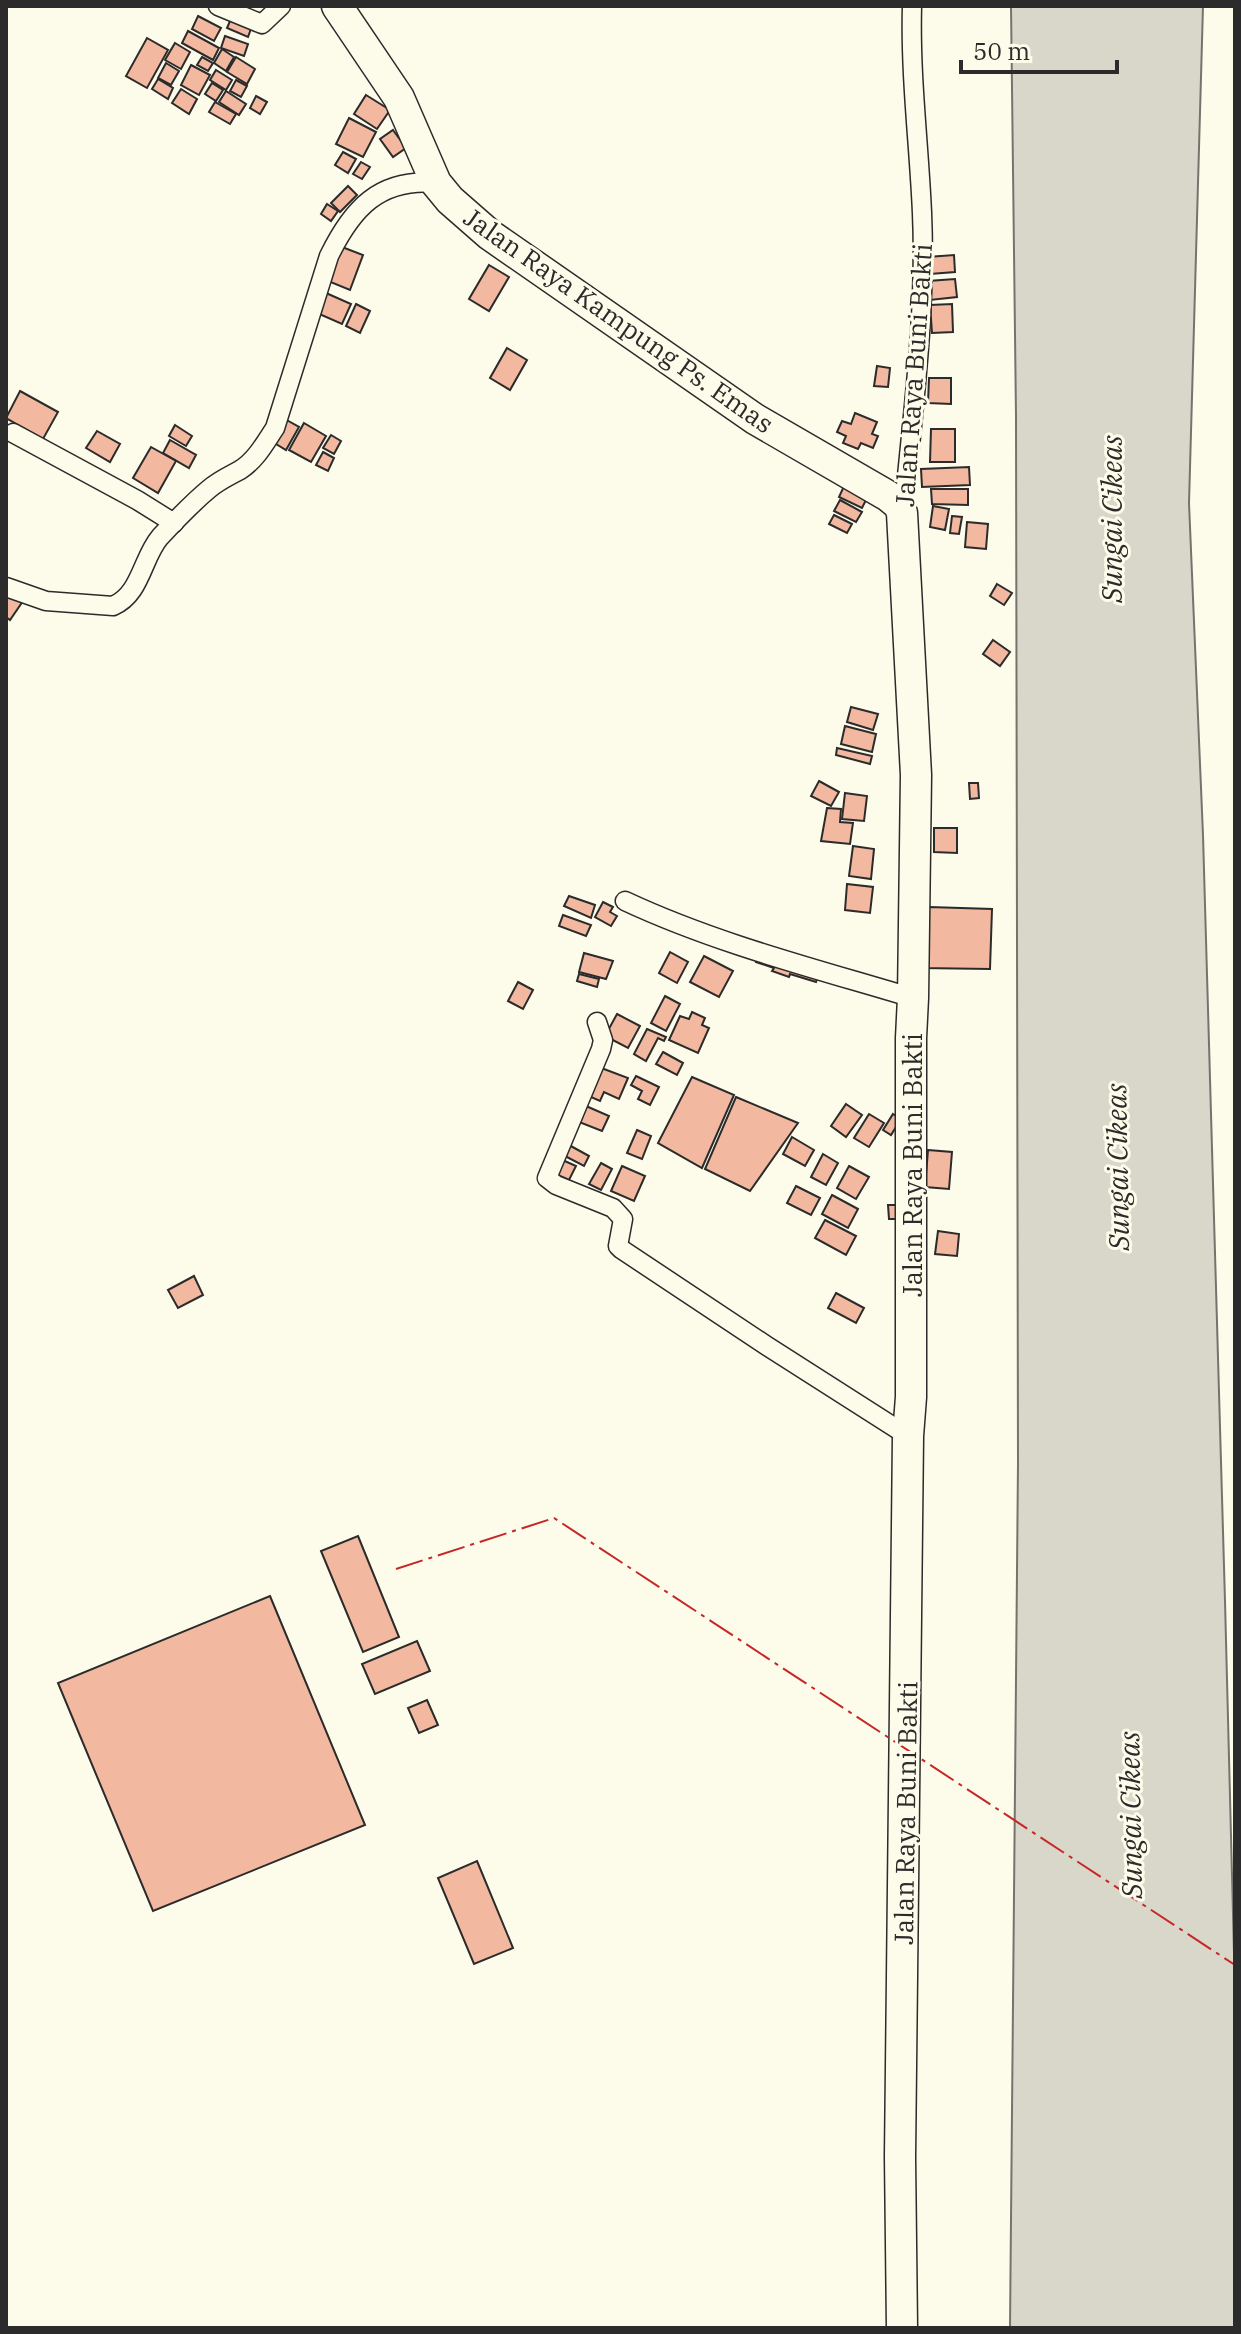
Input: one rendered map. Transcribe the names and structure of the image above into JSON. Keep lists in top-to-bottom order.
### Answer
{
  "streets": {
    "main road": ["Jalan Raya Kampung Ps. Emas", "Jalan Raya Buni Bakti"]
  },
  "crossings": [
    ["Jalan Raya Kampung Ps. Emas", "Jalan Raya Buni Bakti"]
  ],
  "water": ["Sungai Cikeas"],
  "scale_bar": "50 m"
}
